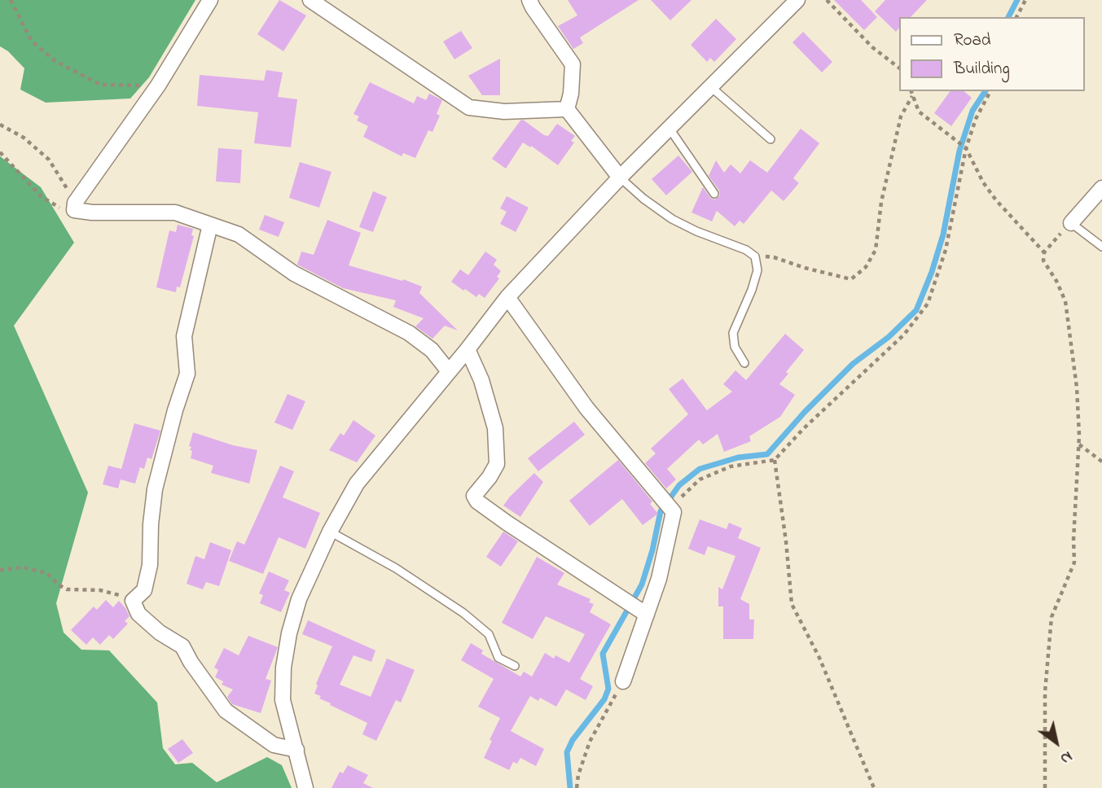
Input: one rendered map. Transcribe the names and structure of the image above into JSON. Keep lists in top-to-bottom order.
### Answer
{
  "legend": ["Road", "Building"],
  "north": "bottom right"
}
